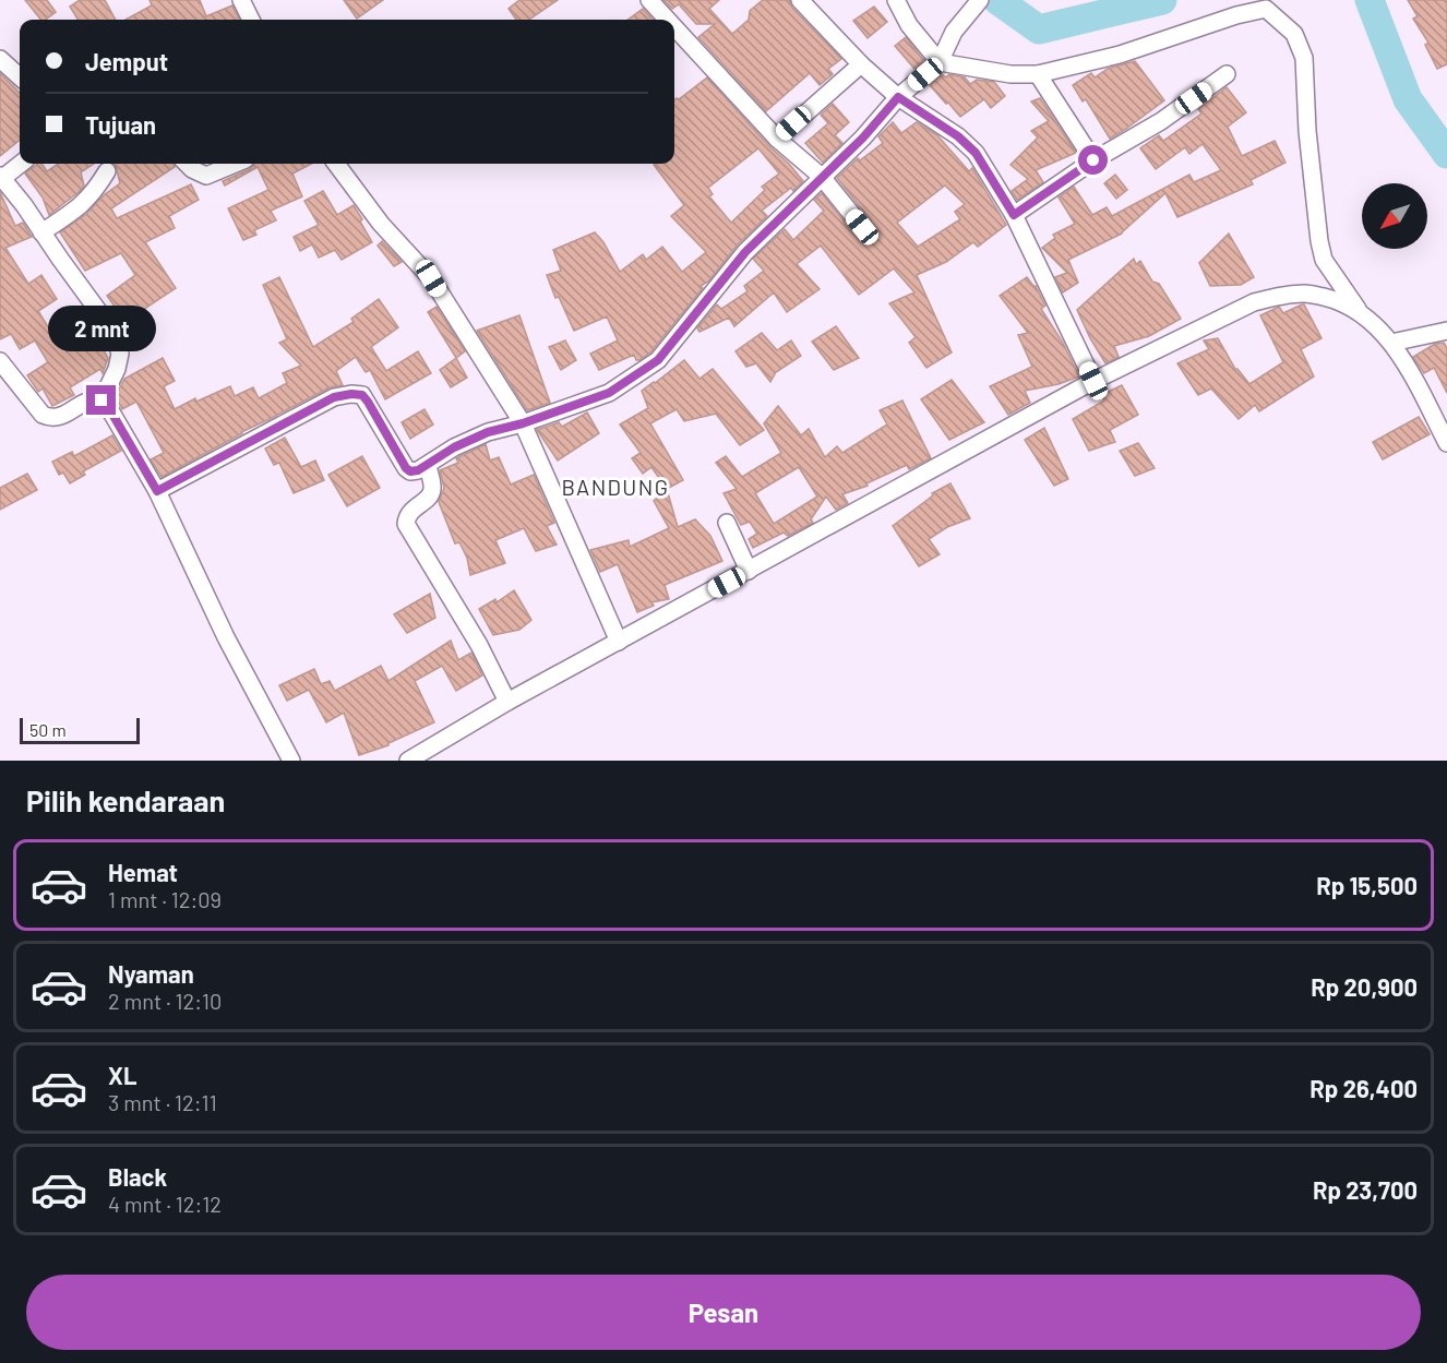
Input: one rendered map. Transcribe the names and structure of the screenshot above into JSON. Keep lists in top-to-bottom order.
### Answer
{
  "districts": ["BANDUNG"],
  "scale_bar": "50 m",
  "north": "bottom left",
  "page": {
    "banner": ["Jemput", "Tujuan"],
    "bubble": "2 mnt",
    "scale": "50 m",
    "heading": "Pilih kendaraan",
    "list": [
      {
        "name": "Hemat",
        "note": "1 mnt · 12:09",
        "value": "Rp 15,500"
      },
      {
        "name": "Nyaman",
        "note": "2 mnt · 12:10",
        "value": "Rp 20,900"
      },
      {
        "name": "XL",
        "note": "3 mnt · 12:11",
        "value": "Rp 26,400"
      },
      {
        "name": "Black",
        "note": "4 mnt · 12:12",
        "value": "Rp 23,700"
      }
    ],
    "buttons": "Pesan"
  }
}
